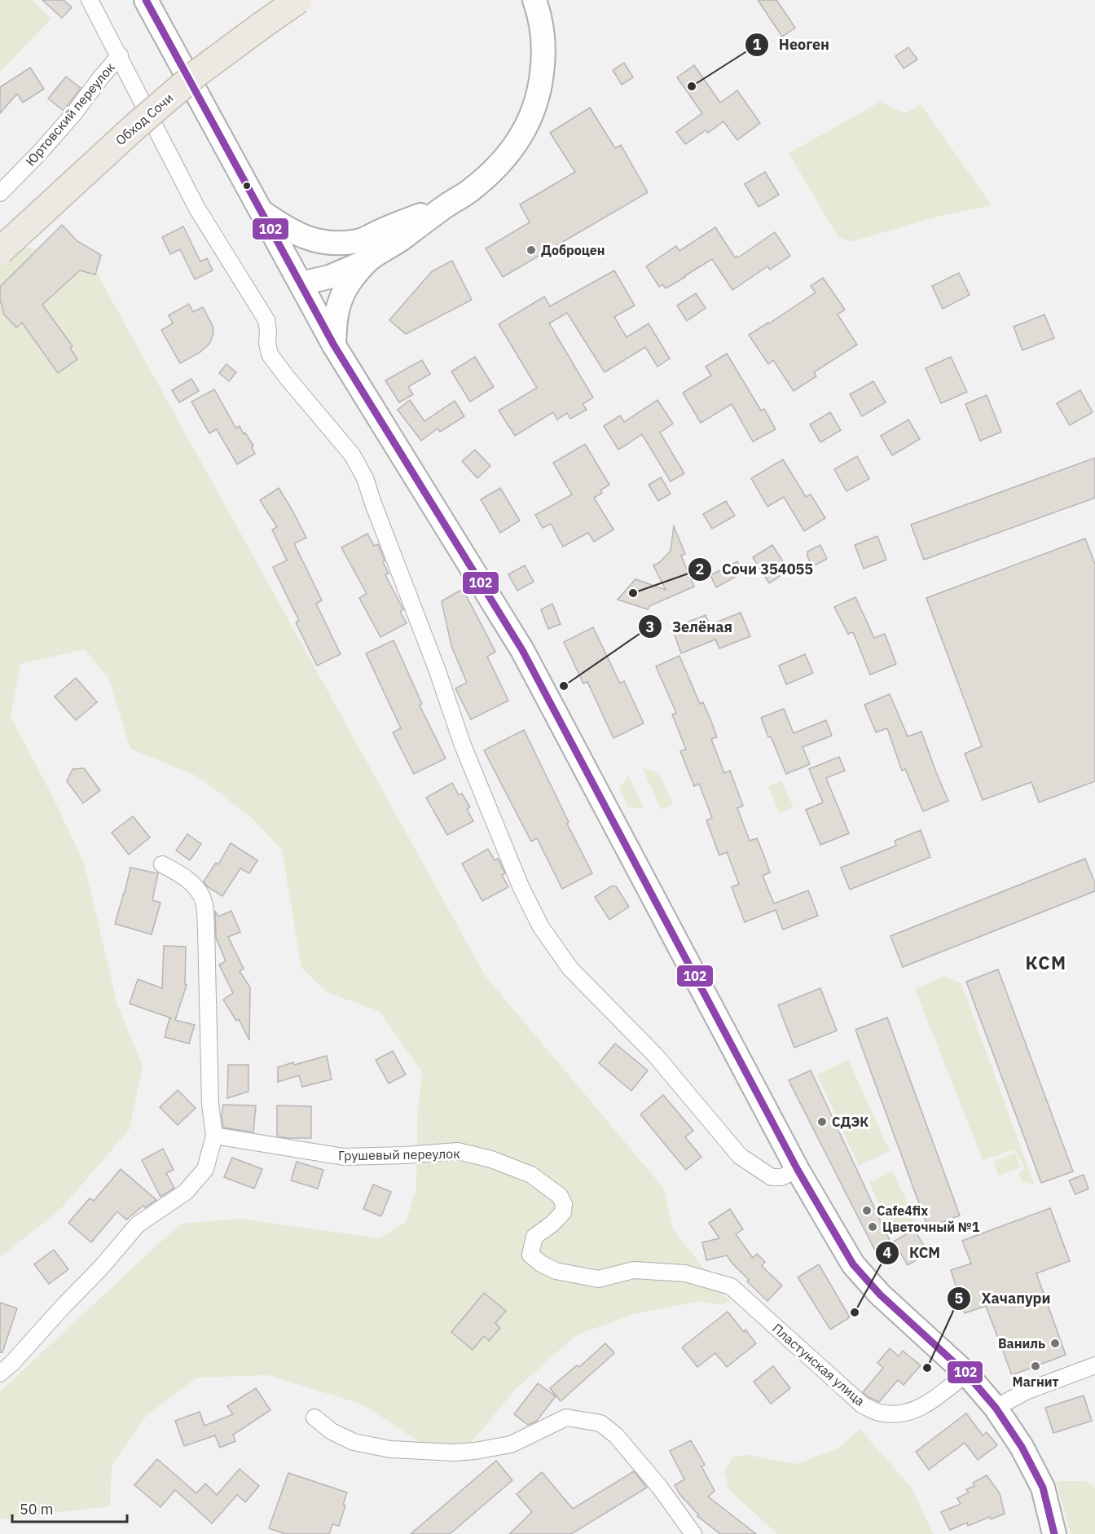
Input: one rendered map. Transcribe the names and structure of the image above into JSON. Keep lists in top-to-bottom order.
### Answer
{
  "streets": {
    "highway": ["Обход Сочи"],
    "street": ["Юртовский переулок", "Грушевый переулок", "Пластунская улица"]
  },
  "crossings": [
    ["Грушевый переулок", "Пластунская улица"]
  ],
  "districts": ["КСМ"],
  "places": [
    "Неоген",
    "Доброцен",
    "Сочи 354055",
    "Зелёная",
    "СДЭК",
    "Cafe4fix",
    "Цветочный №1",
    "КСМ",
    "Ваниль",
    "Магнит",
    "Хачапури"
  ],
  "lines": ["transit line 102"],
  "scale_bar": "50 m"
}
